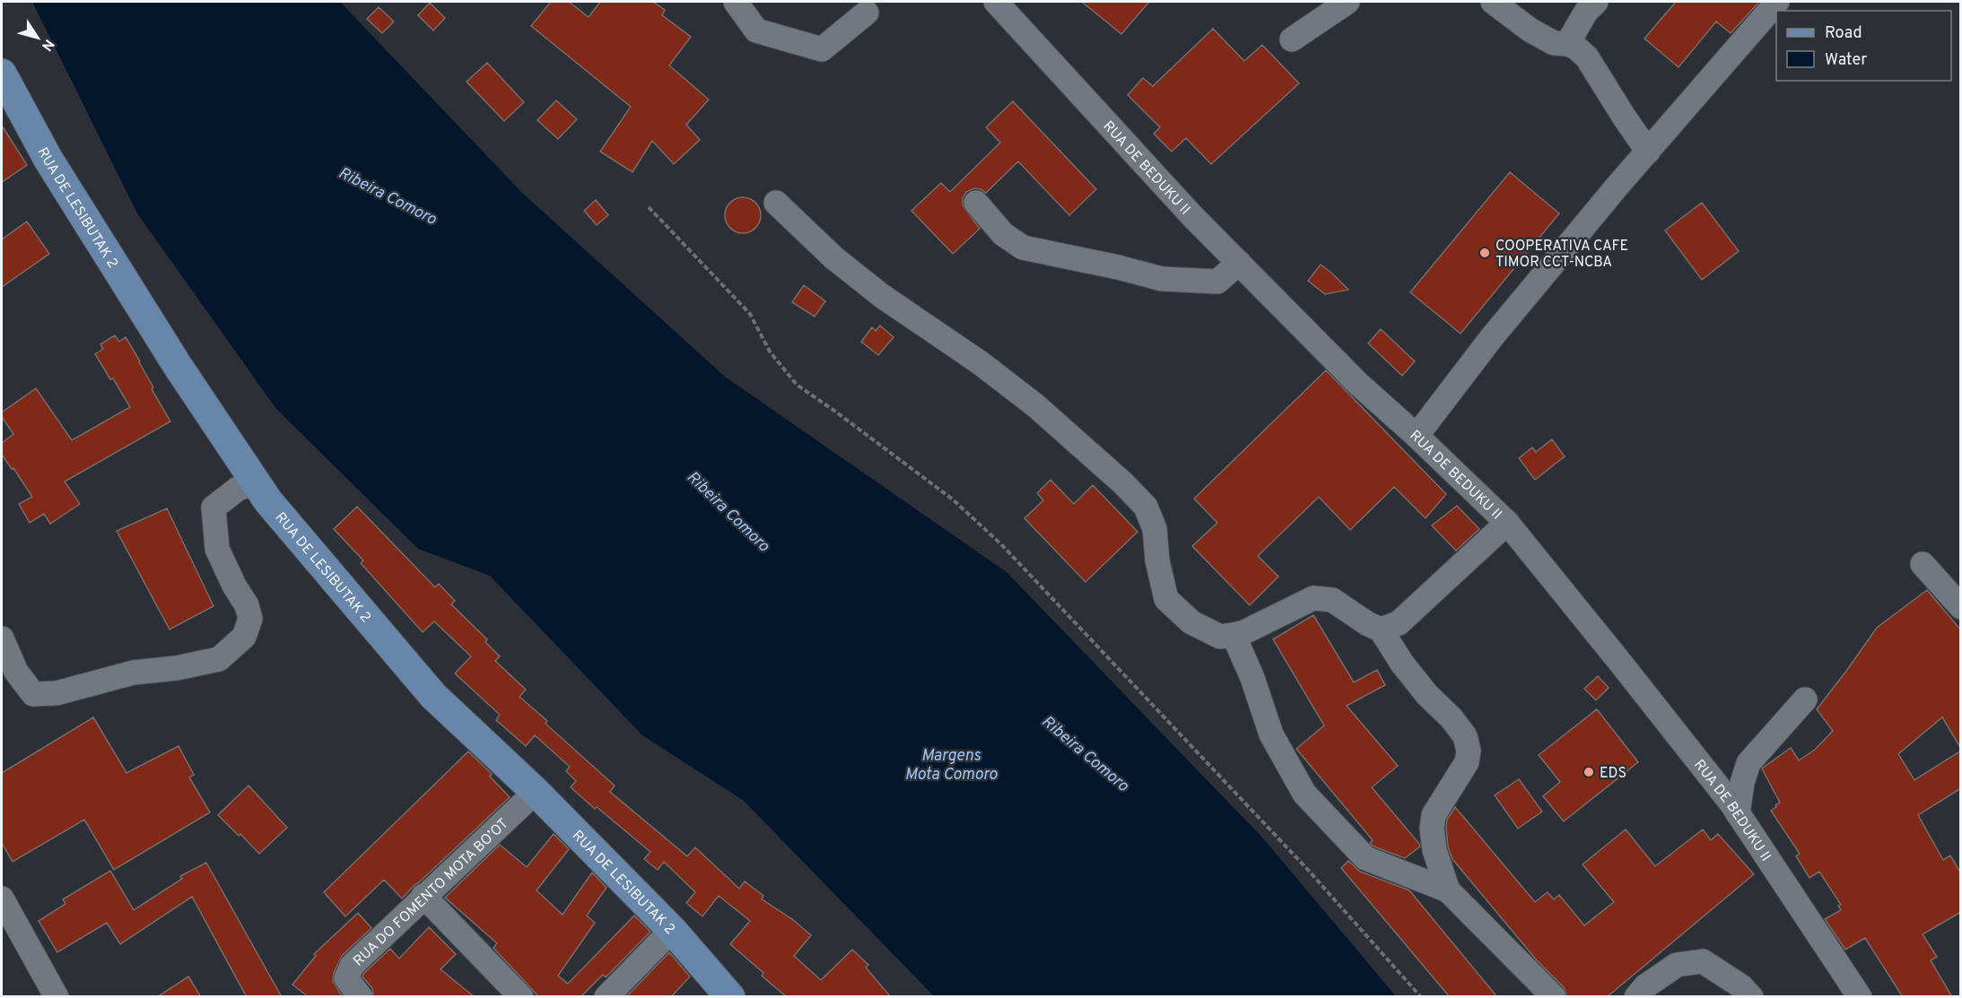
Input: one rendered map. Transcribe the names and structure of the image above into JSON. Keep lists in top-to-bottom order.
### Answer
{
  "streets": {
    "main road": ["RUA DE LESIBUTAK 2"],
    "street": ["RUA DE BEDUKU II", "RUA DO FOMENTO MOTA BO’OT"]
  },
  "crossings": [
    ["RUA DE LESIBUTAK 2", "RUA DO FOMENTO MOTA BO’OT"]
  ],
  "water": ["Ribeira Comoro", "Margens Mota Comoro"],
  "places": ["COOPERATIVA CAFE TIMOR CCT-NCBA", "EDS"],
  "legend": ["Road", "Water"],
  "north": "bottom right"
}
